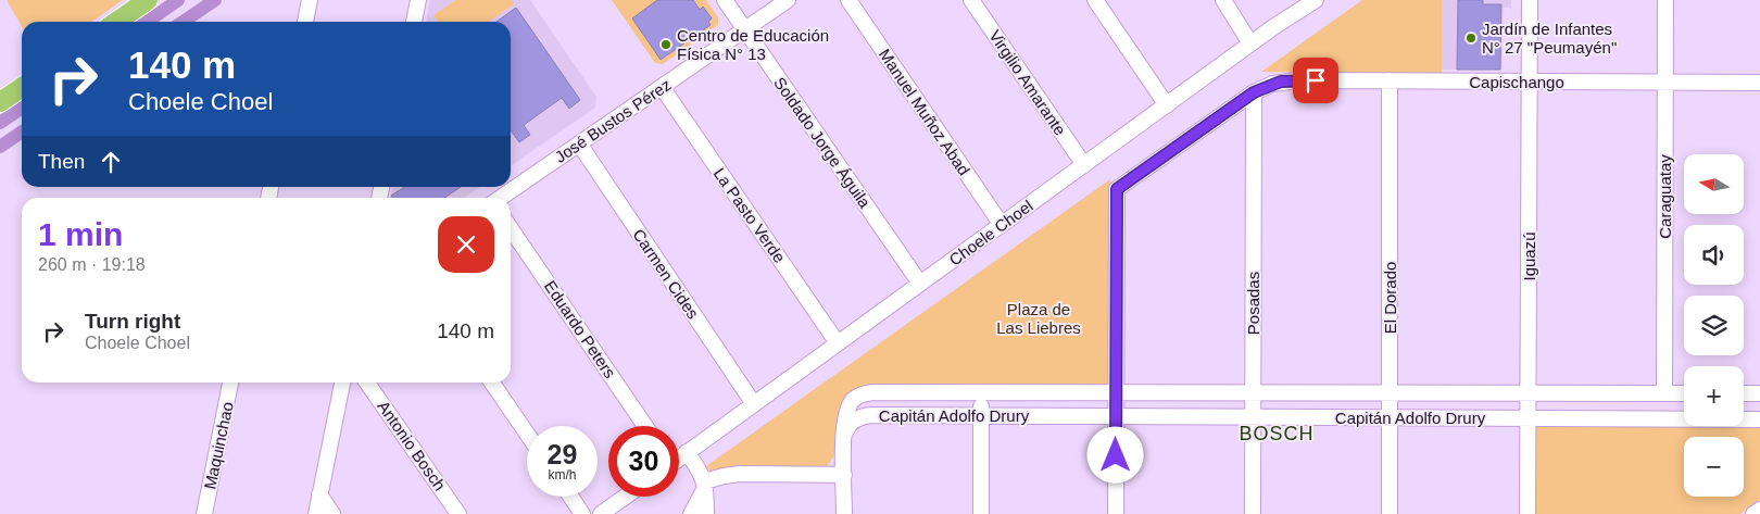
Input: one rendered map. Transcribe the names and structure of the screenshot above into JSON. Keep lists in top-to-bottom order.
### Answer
{
  "streets": {
    "street": [
      "Capischango",
      "Virgilio Amarante",
      "Manuel Muñoz Abad",
      "José Bustos Pérez",
      "Soldado Jorge Águila",
      "Caraguatay",
      "La Pasto Verde",
      "Choele Choel",
      "Iguazú",
      "Carmen Cides",
      "El Dorado",
      "Posadas",
      "Eduardo Peters",
      "Capitán Adolfo Drury",
      "Maquinchao",
      "Antonio Bosch"
    ]
  },
  "crossings": [
    ["Capischango", "Caraguatay"],
    ["Capischango", "Iguazú"],
    ["Capischango", "El Dorado"],
    ["Capischango", "Posadas"],
    ["Virgilio Amarante", "Choele Choel"],
    ["Manuel Muñoz Abad", "Choele Choel"],
    ["José Bustos Pérez", "Soldado Jorge Águila"],
    ["José Bustos Pérez", "La Pasto Verde"],
    ["José Bustos Pérez", "Carmen Cides"],
    ["Soldado Jorge Águila", "Choele Choel"],
    ["Caraguatay", "Capitán Adolfo Drury"],
    ["La Pasto Verde", "Choele Choel"],
    ["Choele Choel", "Carmen Cides"],
    ["Iguazú", "Capitán Adolfo Drury"],
    ["El Dorado", "Capitán Adolfo Drury"],
    ["Posadas", "Capitán Adolfo Drury"]
  ],
  "districts": ["BOSCH"],
  "parks": ["Plaza de Las Liebres"],
  "places": ["Jardín de Infantes N° 27 \"Peumayén\"", "Centro de Educación Física N° 13"],
  "north": "left",
  "page": {
    "turn": ["140 m", "Choele Choel"],
    "then": "Then",
    "map_buttons": ["+", "−"],
    "heading": ["1 min", "260 m · 19:18"],
    "list": [
      {
        "name": "Turn right",
        "note": "Choele Choel",
        "value": "140 m"
      }
    ],
    "speed": "29 km/h",
    "limit": "30"
  }
}
